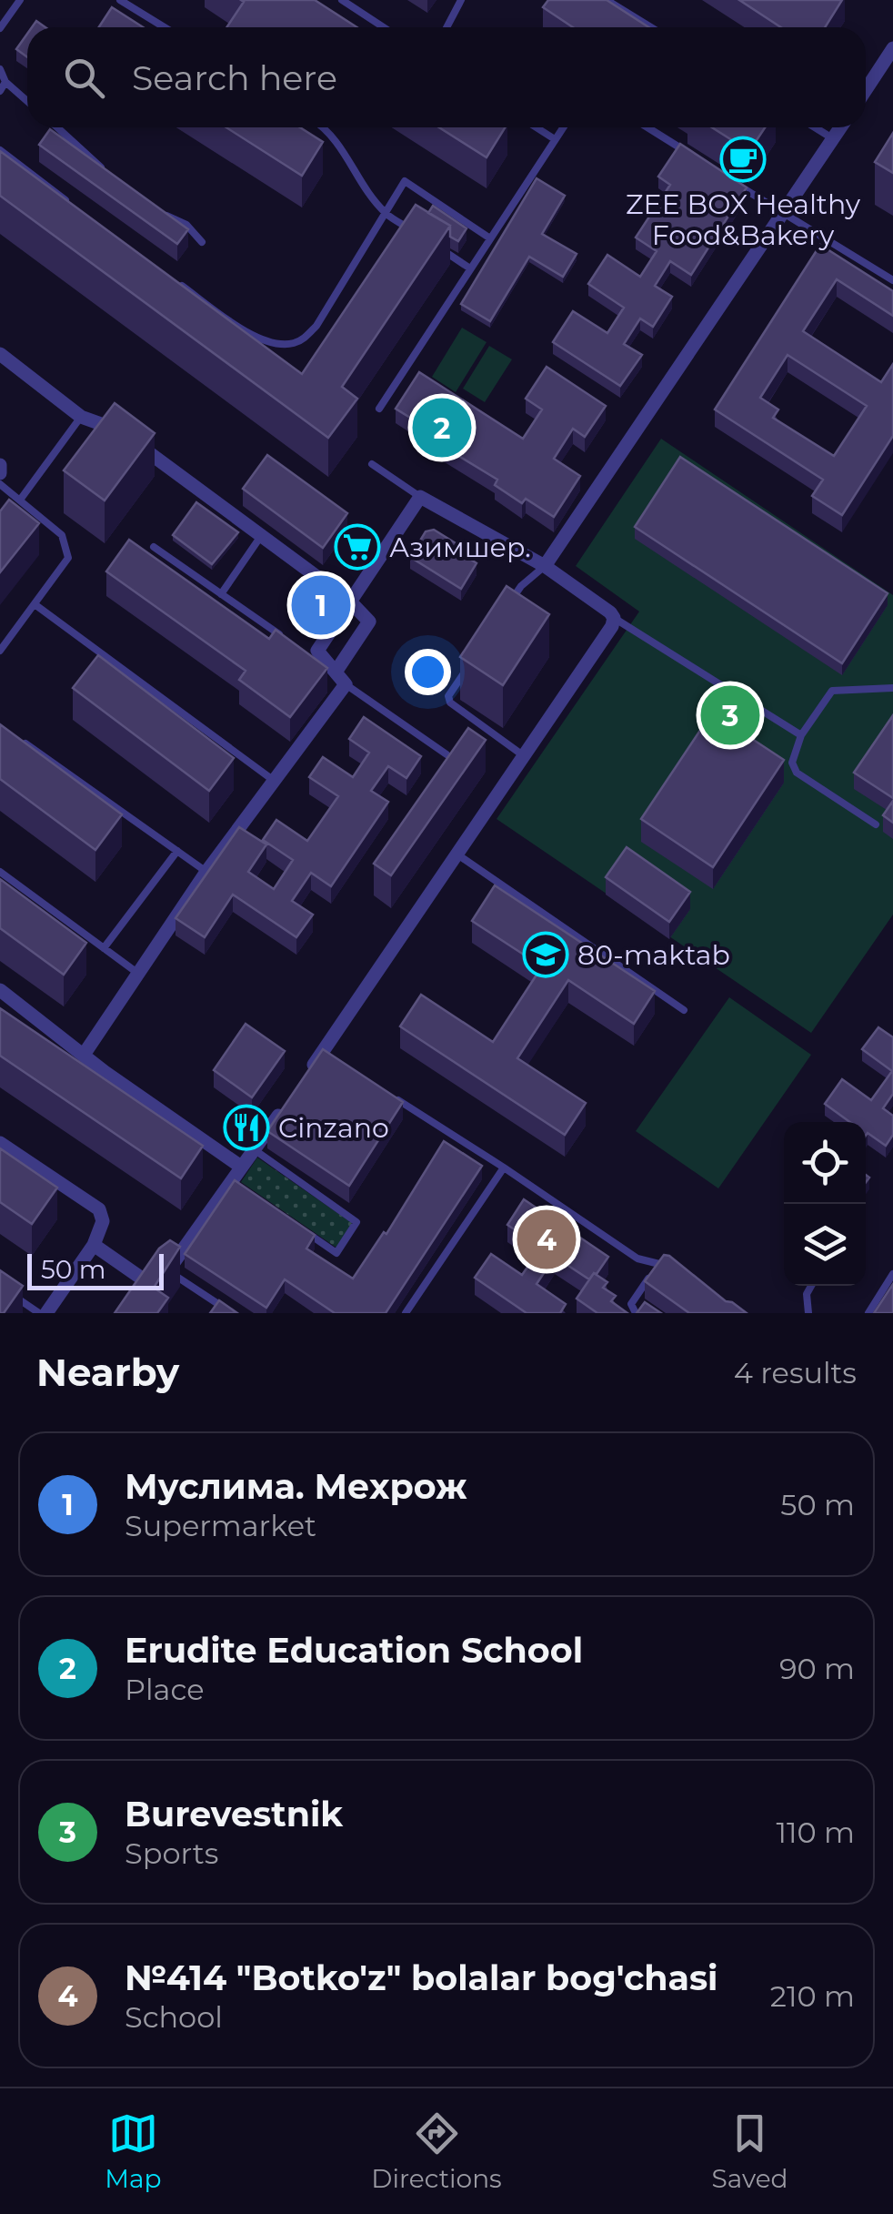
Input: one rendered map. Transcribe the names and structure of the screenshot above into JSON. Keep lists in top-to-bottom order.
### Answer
{
  "places": {
    "cafe": ["ZEE BOX Healthy Food&Bakery"],
    "supermarket": ["Азимшер."],
    "school or university": ["80-maktab"],
    "restaurant": ["Cinzano"]
  },
  "scale_bar": "50 m",
  "page": {
    "search": "Search here",
    "pins": [
      "2",
      "1",
      "3",
      "4"
    ],
    "scale": "50 m",
    "heading": ["Nearby", "4 results"],
    "list": [
      {
        "mark": "1",
        "name": "Муслима. Мехрож",
        "note": "Supermarket",
        "value": "50 m"
      },
      {
        "mark": "2",
        "name": "Erudite Education School",
        "note": "Place",
        "value": "90 m"
      },
      {
        "mark": "3",
        "name": "Burevestnik",
        "note": "Sports",
        "value": "110 m"
      },
      {
        "mark": "4",
        "name": "№414 \"Botko'z\" bolalar bog'chasi",
        "note": "School",
        "value": "210 m"
      }
    ],
    "nav": ["Map", "Directions", "Saved"]
  }
}
